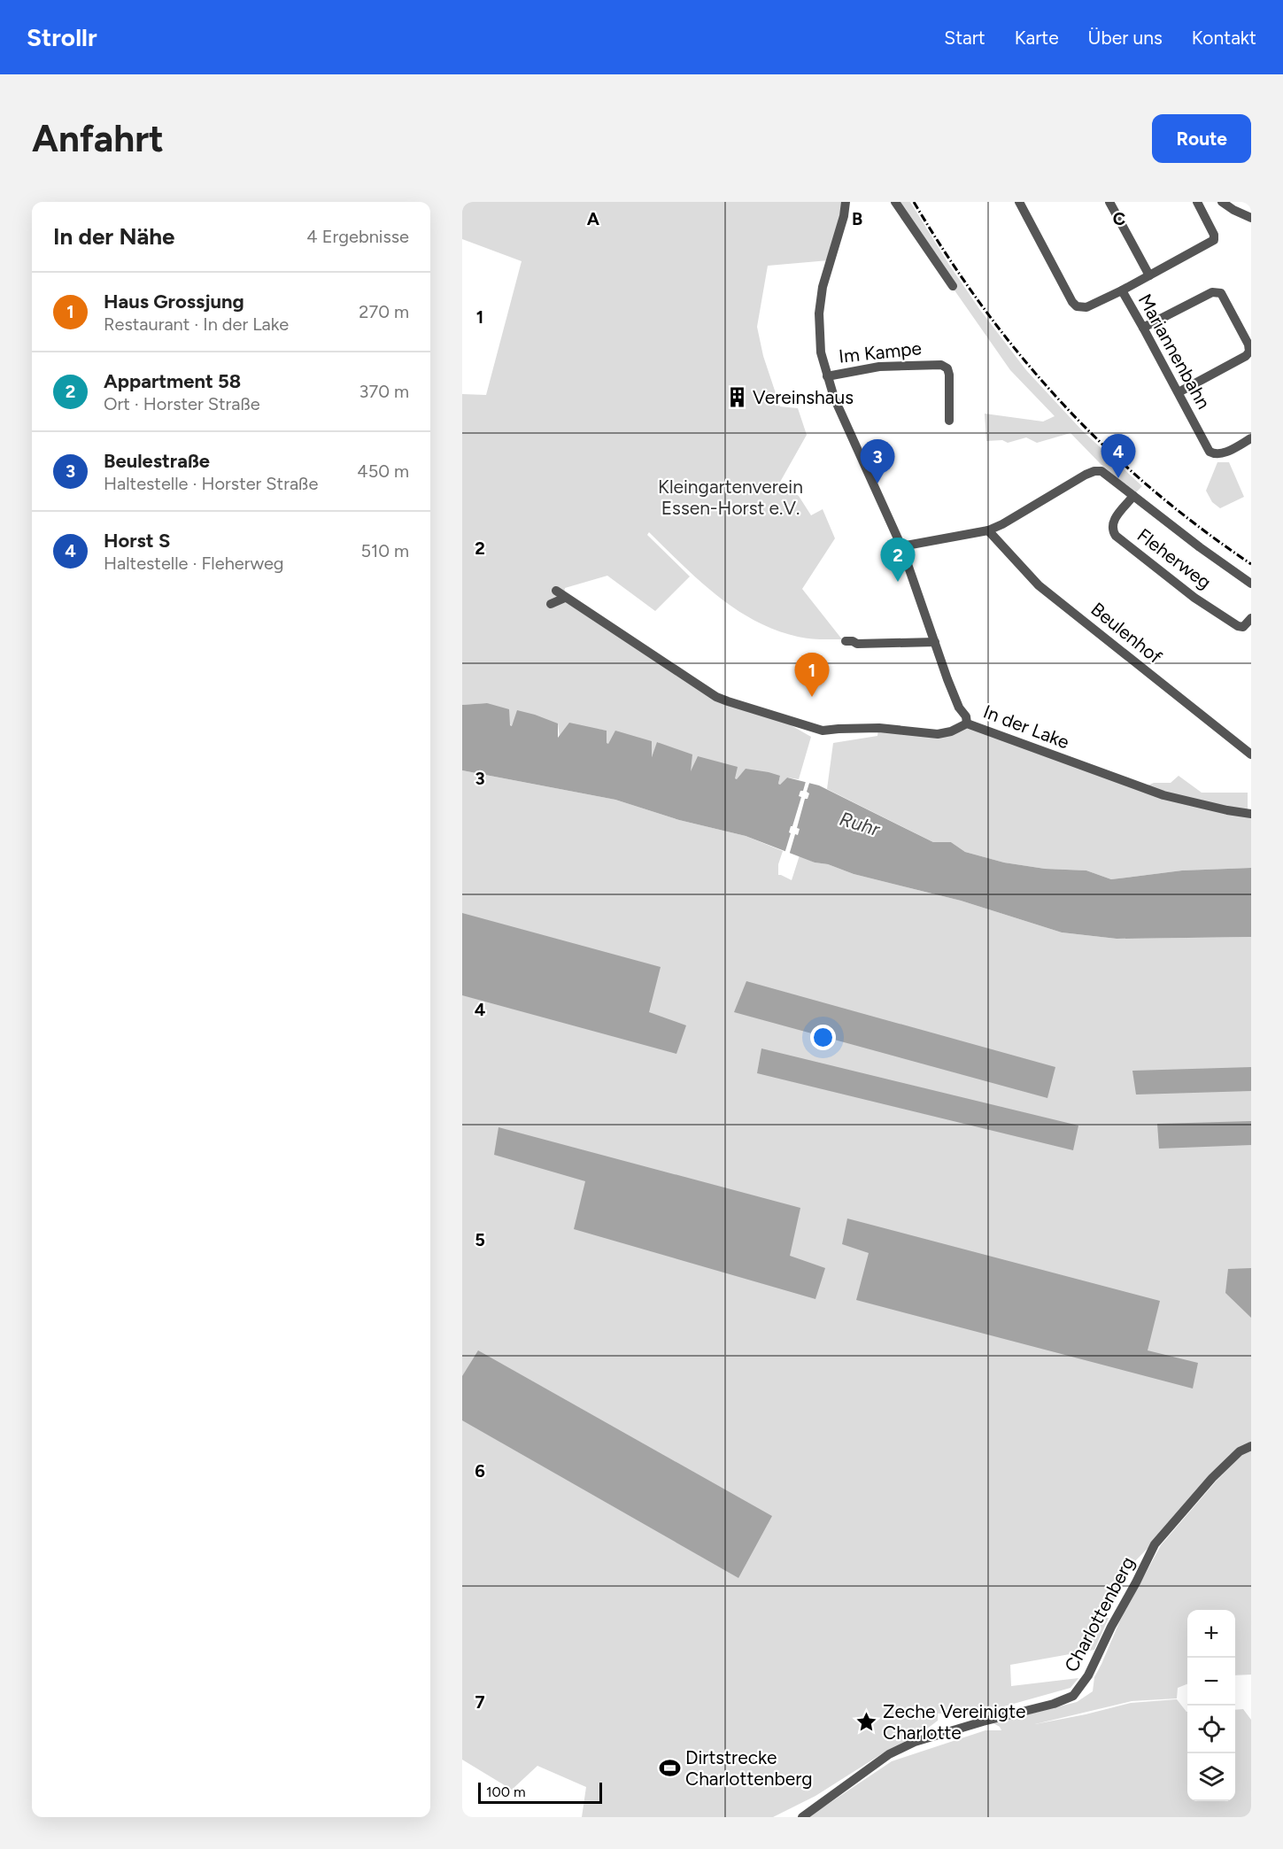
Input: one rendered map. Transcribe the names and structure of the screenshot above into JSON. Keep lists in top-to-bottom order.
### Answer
{
  "streets": {
    "street": [
      "Mariannenbahn",
      "Im Kampe",
      "Fleherweg",
      "Beulenhof",
      "In der Lake",
      "Charlottenberg"
    ]
  },
  "crossings": [
    ["Fleherweg", "Beulenhof"]
  ],
  "water": ["Ruhr"],
  "parks": ["Kleingartenverein Essen-Horst e.V."],
  "places": {
    "building": ["Vereinshaus"],
    "place": ["Zeche Vereinigte Charlotte"],
    "sports": ["Dirtstrecke Charlottenberg"]
  },
  "scale_bar": "100 m",
  "page": {
    "header": "Strollr",
    "nav": [
      "Start",
      "Karte",
      "Über uns",
      "Kontakt"
    ],
    "buttons": "Route",
    "title": "Anfahrt",
    "heading": ["In der Nähe", "4 Ergebnisse"],
    "list": [
      {
        "mark": "1",
        "name": "Haus Grossjung",
        "note": "Restaurant · In der Lake",
        "value": "270 m"
      },
      {
        "mark": "2",
        "name": "Appartment 58",
        "note": "Ort · Horster Straße",
        "value": "370 m"
      },
      {
        "mark": "3",
        "name": "Beulestraße",
        "note": "Haltestelle · Horster Straße",
        "value": "450 m"
      },
      {
        "mark": "4",
        "name": "Horst S",
        "note": "Haltestelle · Fleherweg",
        "value": "510 m"
      }
    ],
    "pins": [
      "4",
      "3",
      "2",
      "1"
    ],
    "map_buttons": ["+", "−"],
    "scale": "100 m"
  },
  "grid": {
    "columns": ["A", "B", "C"],
    "rows": [
      "1",
      "2",
      "3",
      "4",
      "5",
      "6",
      "7"
    ]
  }
}
